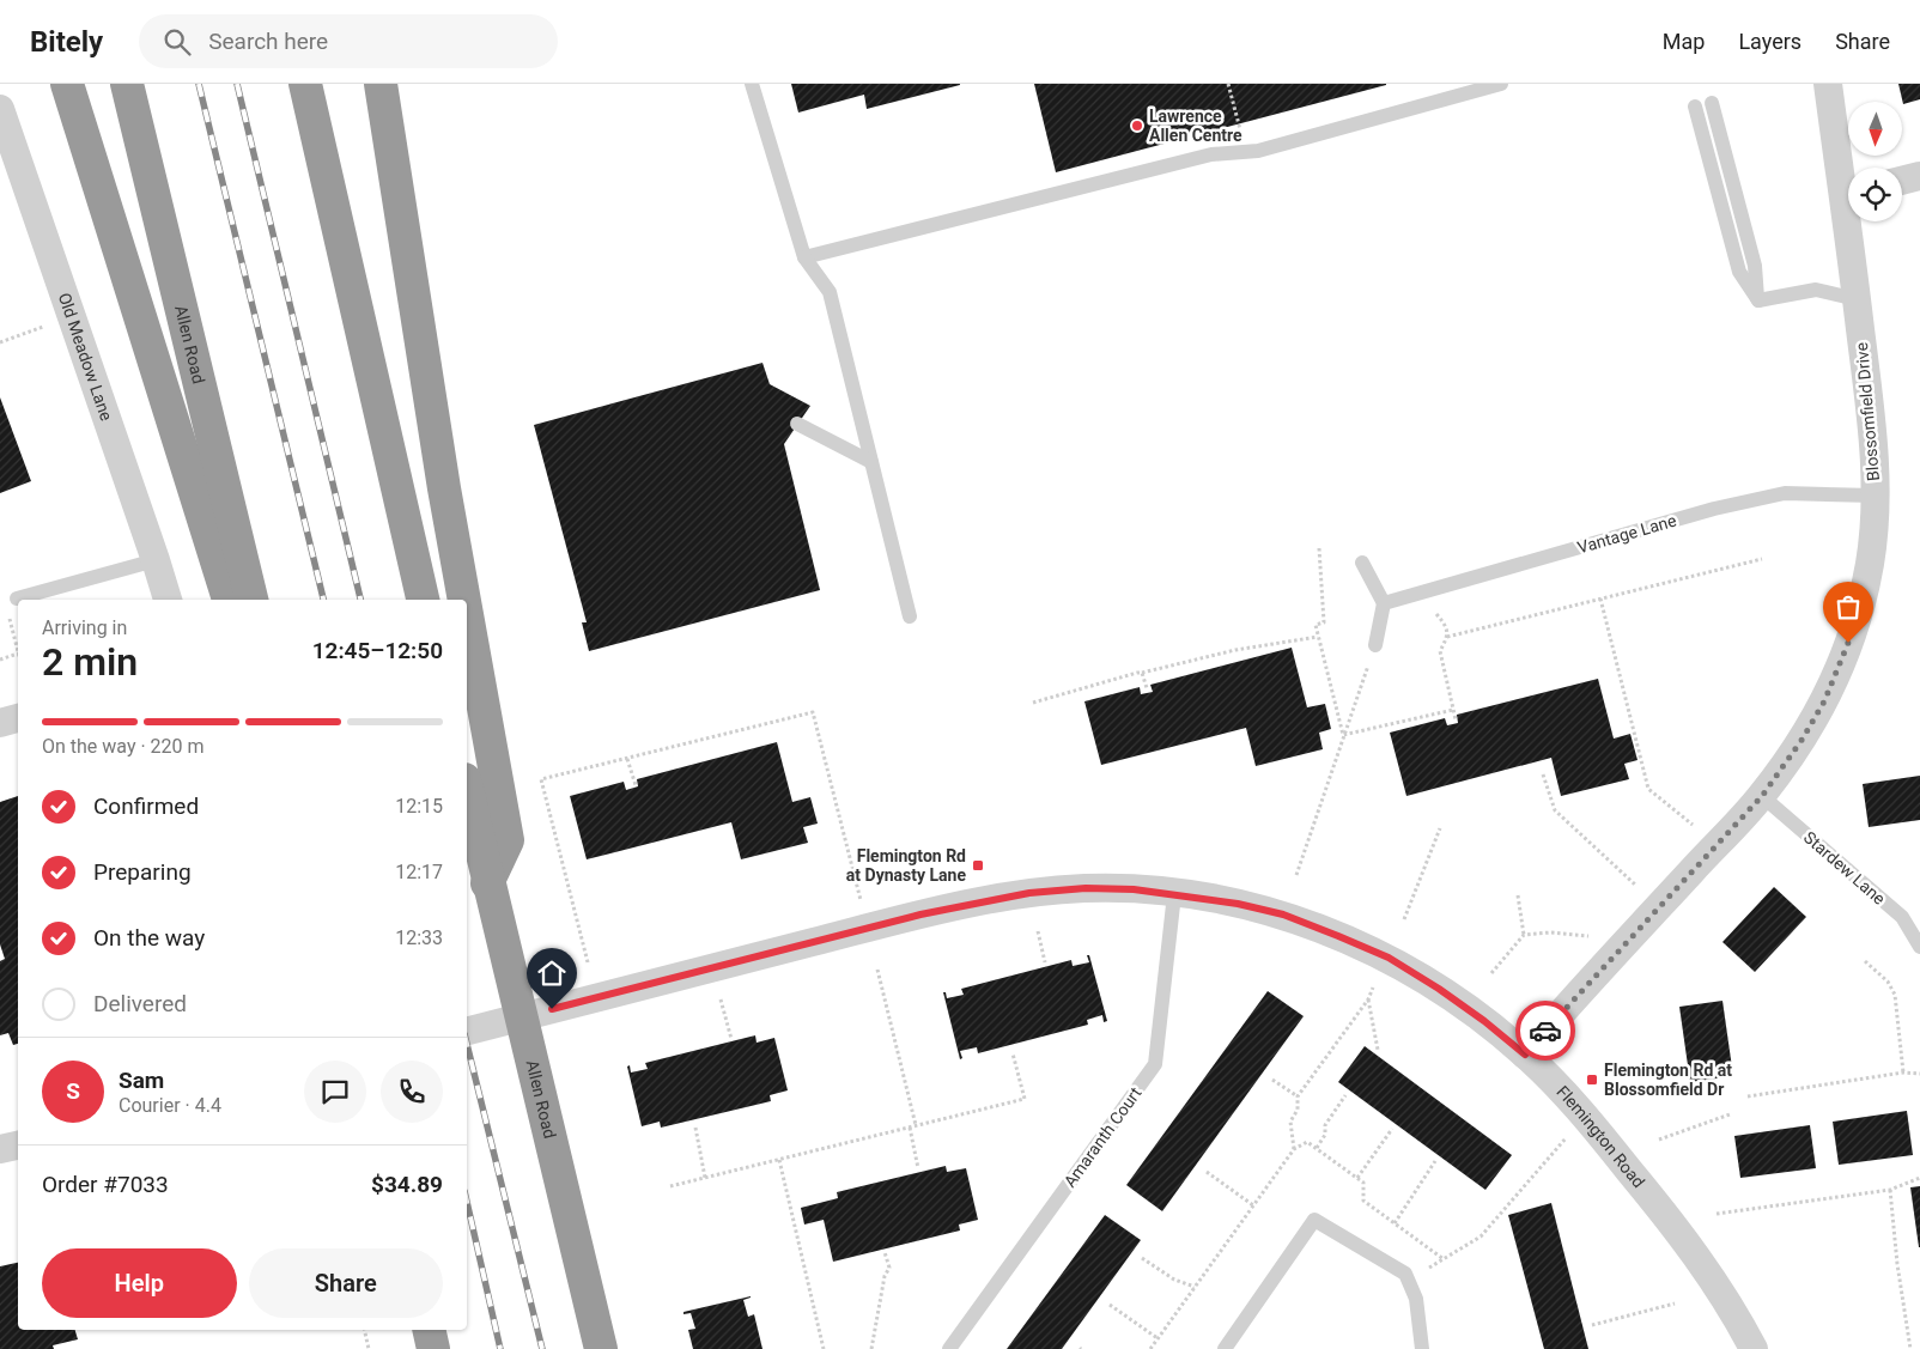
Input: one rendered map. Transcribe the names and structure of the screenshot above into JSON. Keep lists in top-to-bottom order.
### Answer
{
  "streets": {
    "highway": ["Allen Road"],
    "street": ["Old Meadow Lane", "Blossomfield Drive", "Flemington Road"],
    "lane": ["Vantage Lane", "Stardew Lane", "Amaranth Court"]
  },
  "crossings": [
    ["Blossomfield Drive", "Vantage Lane"],
    ["Blossomfield Drive", "Stardew Lane"],
    ["Blossomfield Drive", "Flemington Road"],
    ["Amaranth Court", "Flemington Road"]
  ],
  "places": {
    "other": ["Lawrence Allen Centre"],
    "transit": ["Flemington Rd at Dynasty Lane", "Flemington Rd at Blossomfield Dr"]
  },
  "north": "bottom",
  "page": {
    "header": "Bitely",
    "search": "Search here",
    "nav": ["Map", "Layers", "Share"],
    "heading": ["2 min", "Arriving in", "12:45–12:50"],
    "panel": [
      "Sam",
      "Courier · 4.4",
      "Order #7033",
      "$34.89"
    ],
    "bar": "On the way · 220 m",
    "list": [
      ["Confirmed", "12:15"],
      ["Preparing", "12:17"],
      ["On the way", "12:33"],
      "Delivered"
    ],
    "round": "S",
    "buttons": ["Help", "Share"]
  }
}
